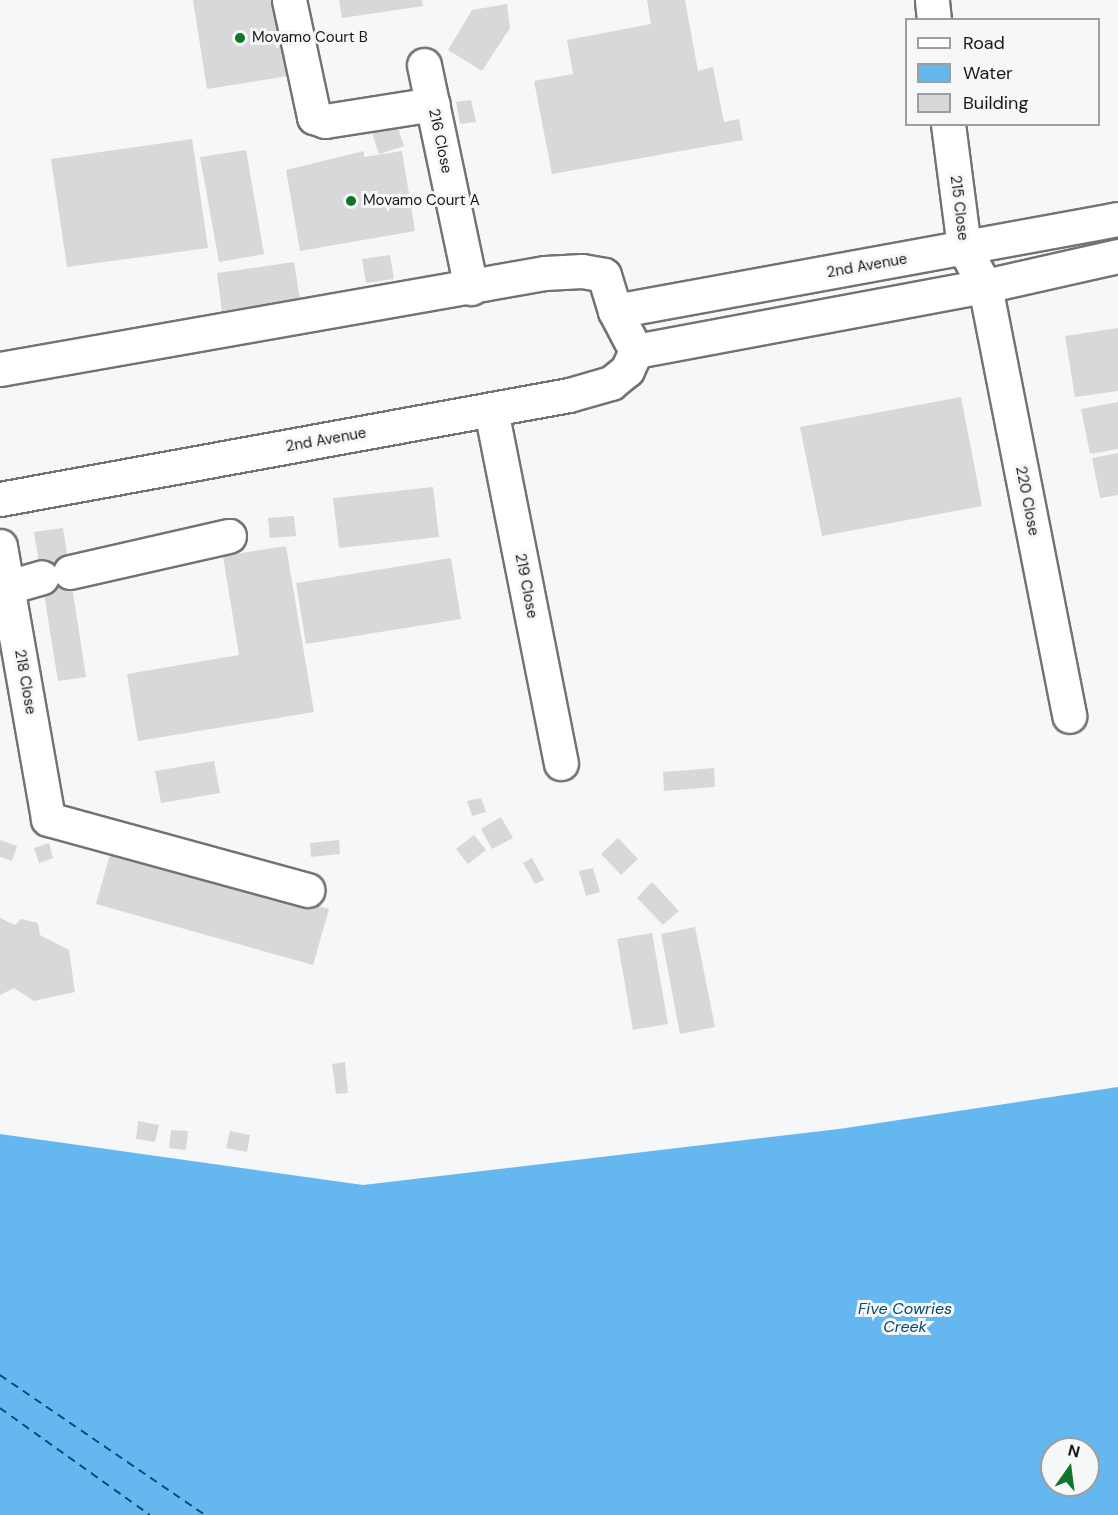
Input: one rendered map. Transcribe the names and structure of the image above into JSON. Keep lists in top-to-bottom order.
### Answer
{
  "streets": {
    "street": [
      "216 Close",
      "215 Close",
      "2nd Avenue",
      "220 Close",
      "219 Close",
      "218 Close"
    ]
  },
  "crossings": [
    ["215 Close", "2nd Avenue"],
    ["215 Close", "220 Close"],
    ["2nd Avenue", "219 Close"]
  ],
  "water": ["Five Cowries Creek"],
  "places": ["Movamo Court B", "Movamo Court A"],
  "legend": ["Road", "Water", "Building"],
  "north": "top"
}
